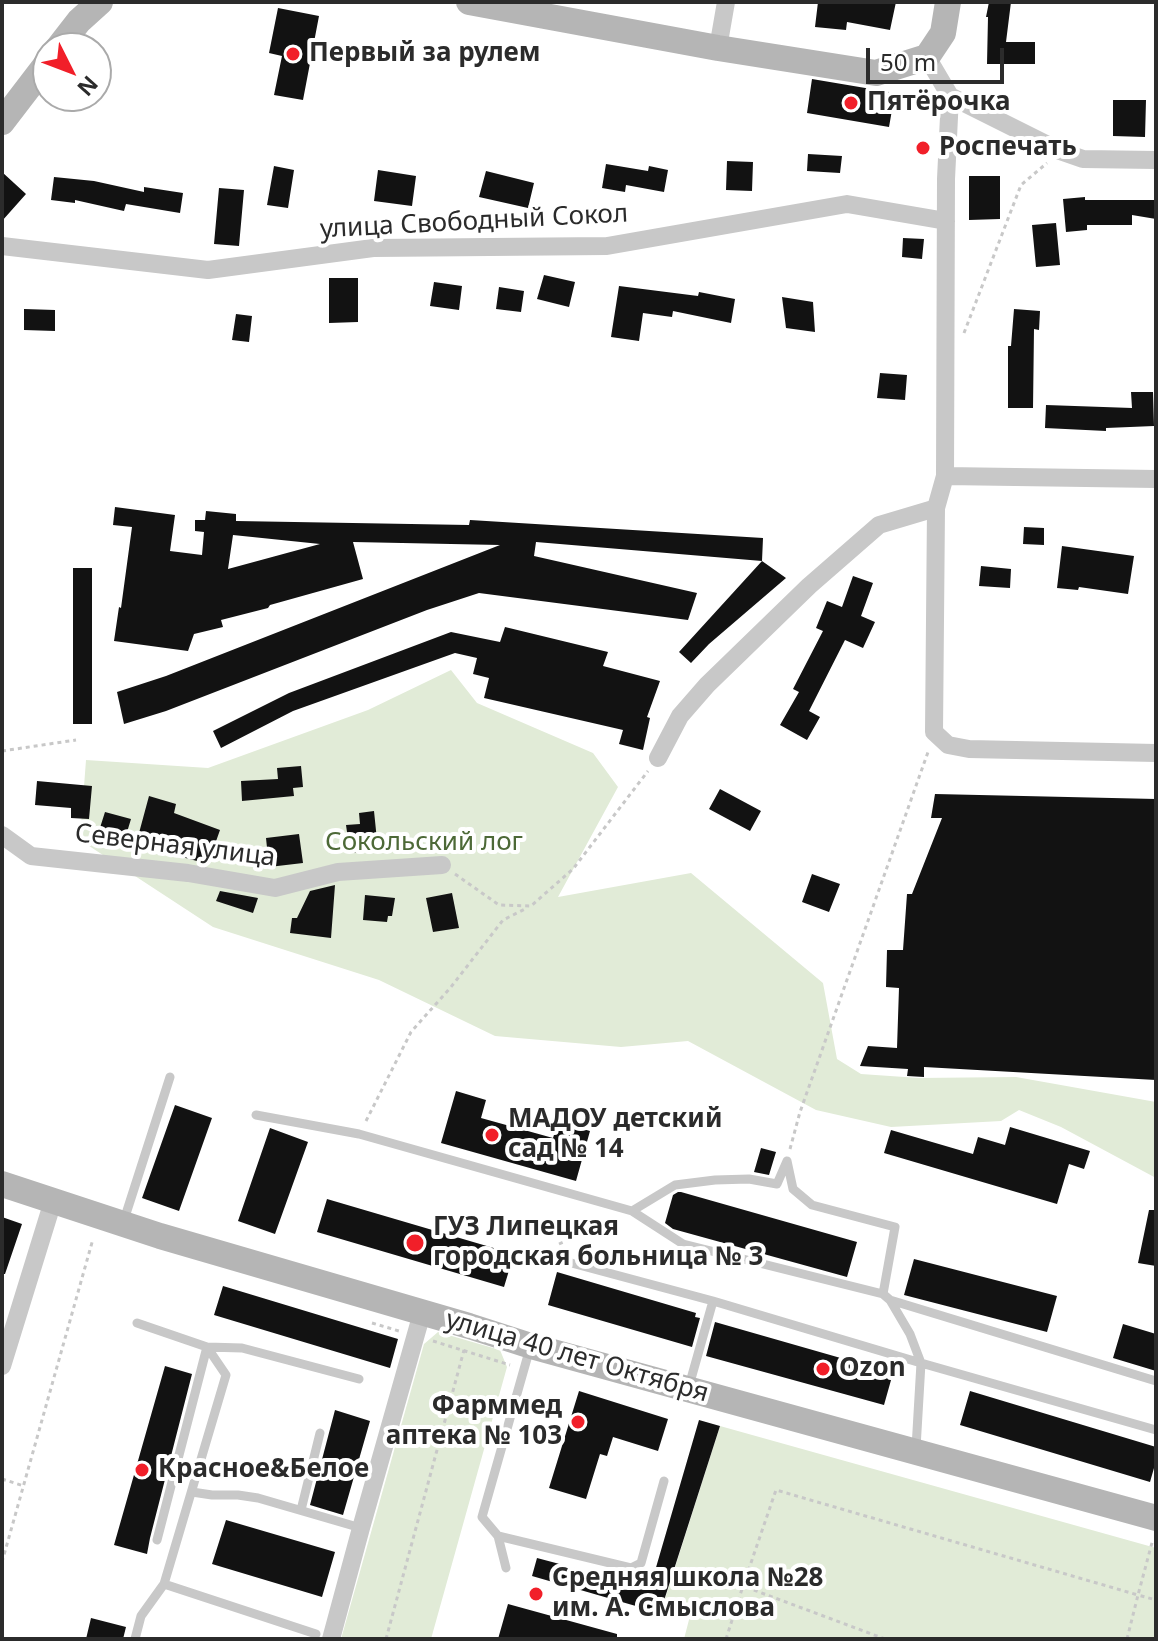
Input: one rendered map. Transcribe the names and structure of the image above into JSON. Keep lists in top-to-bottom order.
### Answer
{
  "streets": {
    "street": ["улица Свободный Сокол", "Северная улица", "улица 40 лет Октября"]
  },
  "parks": ["Сокольский лог"],
  "places": [
    "Первый за рулем",
    "Пятёрочка",
    "Роспечать",
    "МАДОУ детский сад № 14",
    "ГУЗ Липецкая городская больница № 3",
    "Ozon",
    "Фарммед аптека № 103",
    "Красное&Белое",
    "Средняя школа №28 им. А. Смыслова"
  ],
  "scale_bar": "50 m",
  "north": "bottom right"
}
